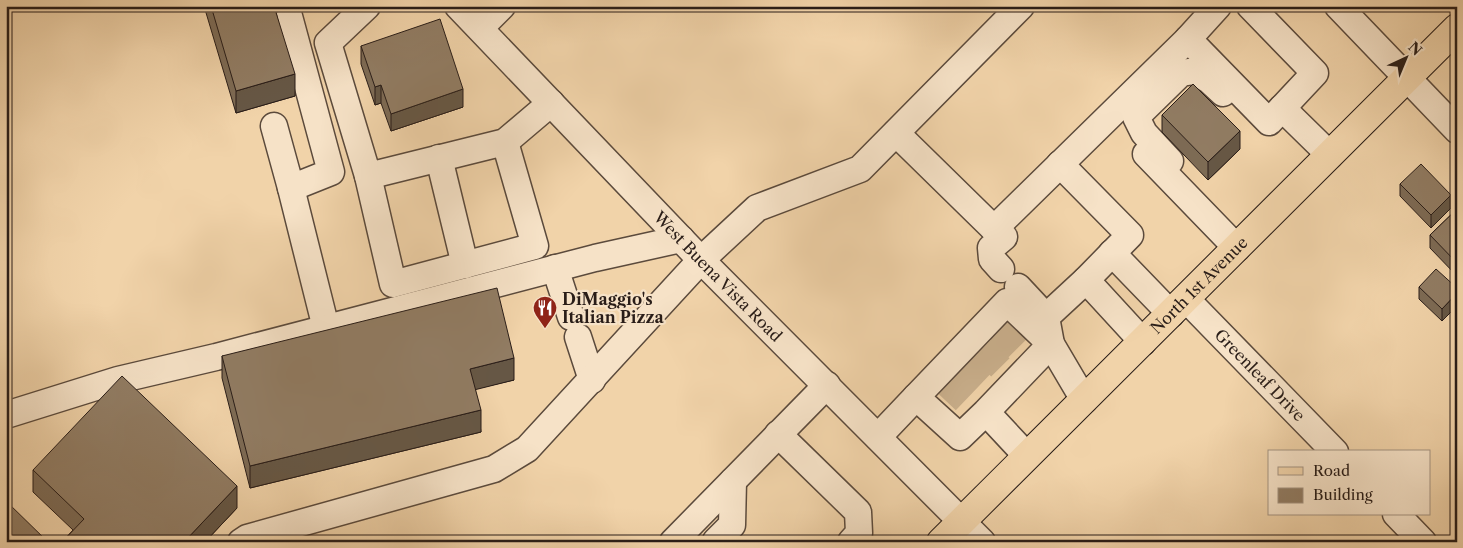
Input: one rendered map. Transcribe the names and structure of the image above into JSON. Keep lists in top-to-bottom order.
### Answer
{
  "streets": {
    "main road": ["North 1st Avenue"],
    "street": ["West Buena Vista Road", "Greenleaf Drive"]
  },
  "crossings": [
    ["West Buena Vista Road", "North 1st Avenue"],
    ["North 1st Avenue", "Greenleaf Drive"]
  ],
  "places": {
    "restaurant": ["DiMaggio's Italian Pizza"]
  },
  "legend": ["Road", "Building"],
  "north": "top right"
}
